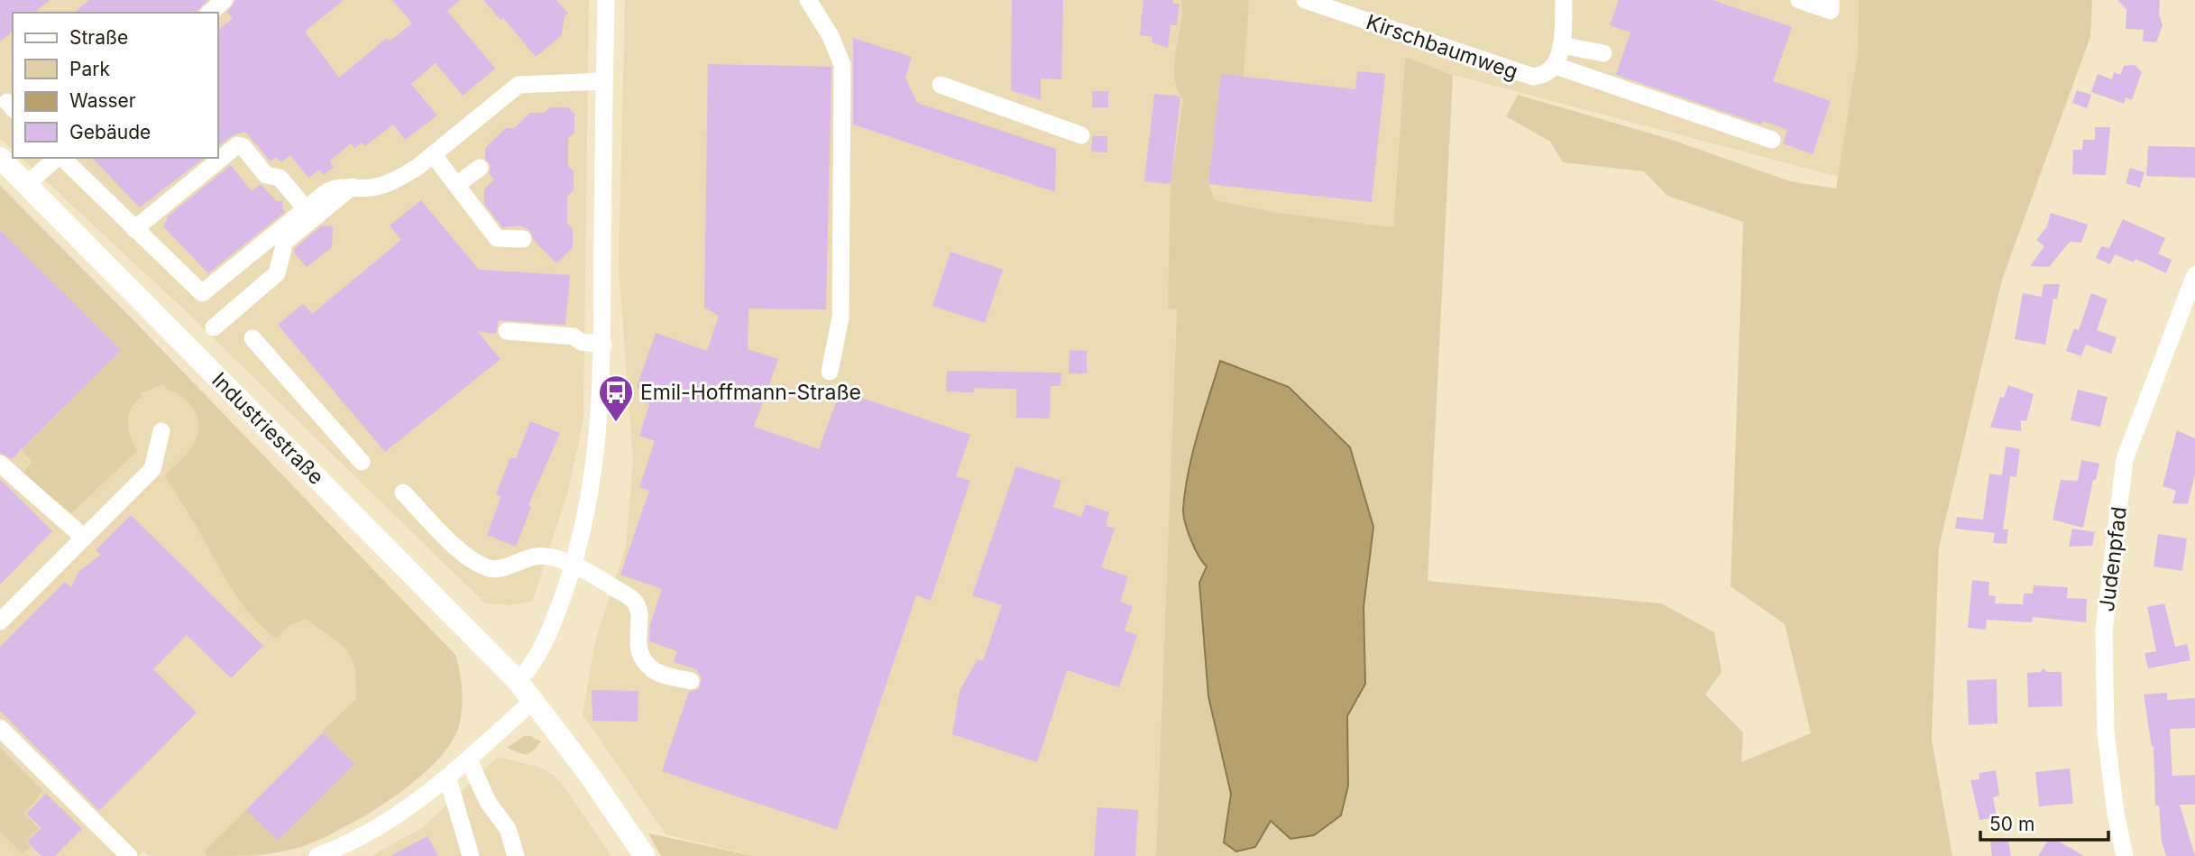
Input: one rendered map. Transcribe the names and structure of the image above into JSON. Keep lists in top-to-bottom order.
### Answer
{
  "streets": {
    "main road": ["Industriestraße"],
    "street": ["Kirschbaumweg", "Judenpfad"]
  },
  "places": {
    "bus stop": ["Emil-Hoffmann-Straße"]
  },
  "legend": [
    "Straße",
    "Park",
    "Wasser",
    "Gebäude"
  ],
  "scale_bar": "50 m"
}
